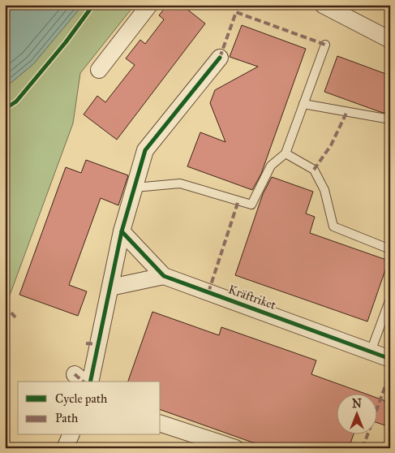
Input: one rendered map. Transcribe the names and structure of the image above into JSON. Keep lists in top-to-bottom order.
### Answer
{
  "streets": {
    "street": ["Kräftriket"]
  },
  "legend": ["Cycle path", "Path"],
  "north": "top"
}
